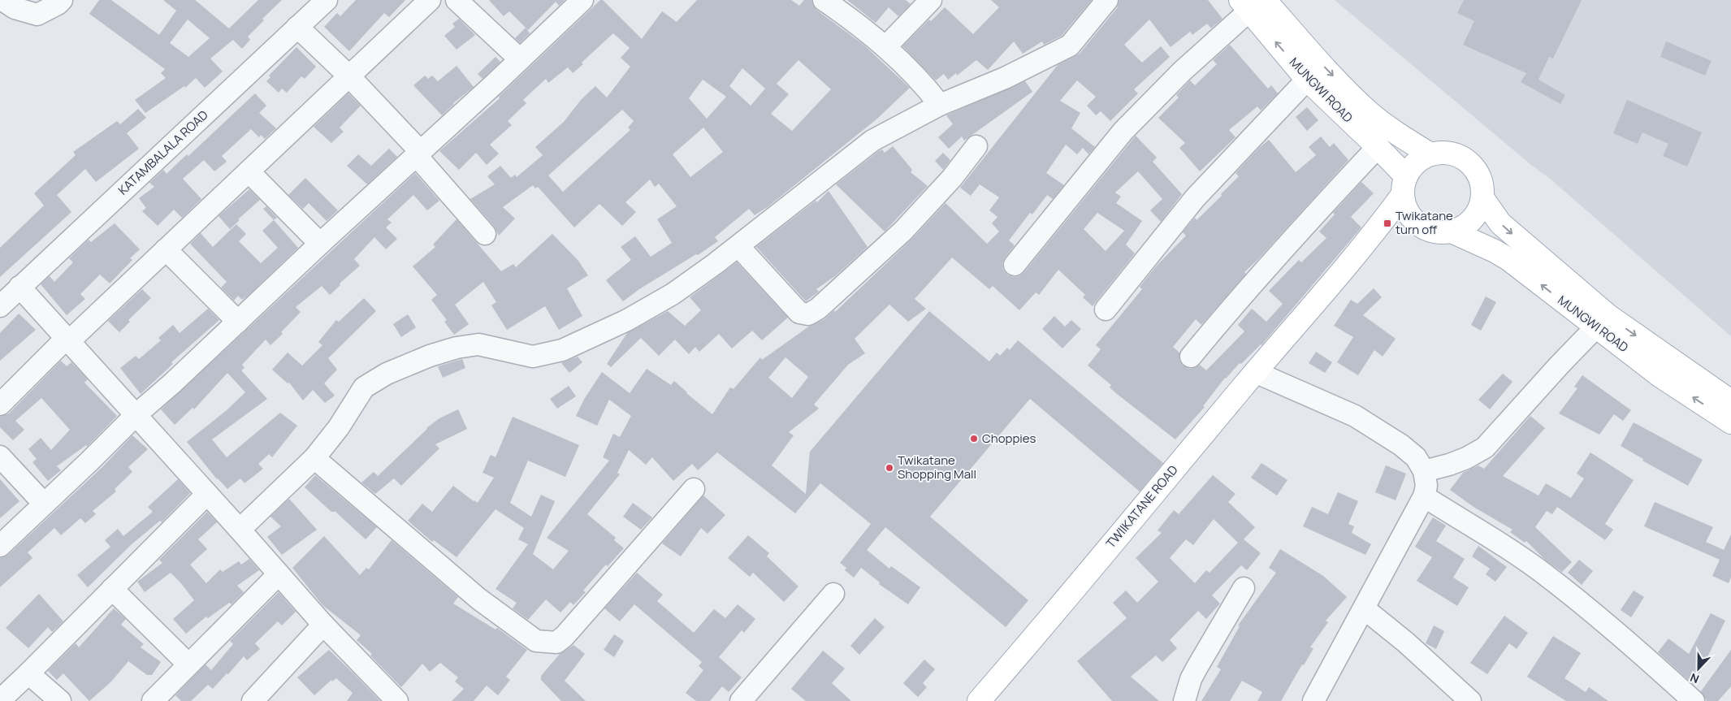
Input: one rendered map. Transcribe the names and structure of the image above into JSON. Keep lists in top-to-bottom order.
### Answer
{
  "streets": {
    "main road": ["MUNGWI ROAD", "TWIIKATANE ROAD"],
    "street": ["KATAMBALALA ROAD"]
  },
  "crossings": [
    ["MUNGWI ROAD", "TWIIKATANE ROAD"]
  ],
  "places": {
    "transit": ["Twikatane turn off"],
    "other": ["Choppies", "Twikatane Shopping Mall"]
  },
  "north": "bottom"
}
